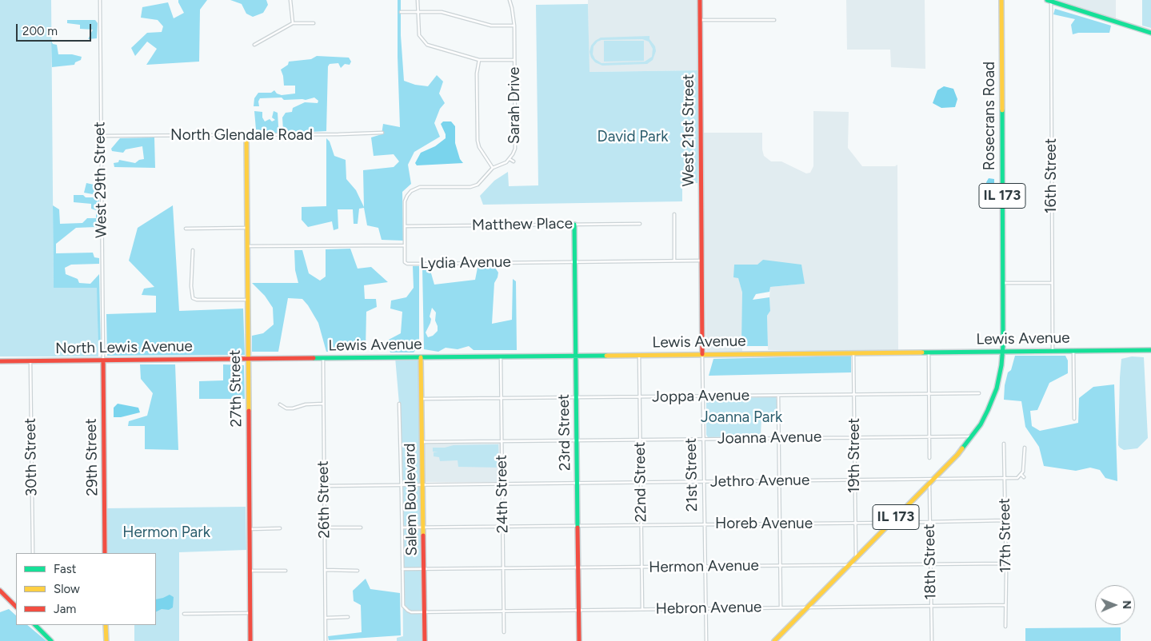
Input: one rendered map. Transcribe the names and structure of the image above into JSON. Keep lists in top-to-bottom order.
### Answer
{
  "streets": {
    "street": [
      "Sarah Drive",
      "Rosecrans Road",
      "West 21st Street",
      "North Glendale Road",
      "16th Street",
      "West 29th Street",
      "IL 173",
      "Matthew Place",
      "Lydia Avenue",
      "Lewis Avenue",
      "North Lewis Avenue",
      "27th Street",
      "Joppa Avenue",
      "23rd Street",
      "Joanna Avenue",
      "19th Street",
      "30th Street",
      "29th Street",
      "21st Street",
      "Jethro Avenue",
      "22nd Street",
      "24th Street",
      "26th Street",
      "Salem Boulevard",
      "Horeb Avenue",
      "17th Street",
      "18th Street",
      "Hermon Avenue",
      "Hebron Avenue"
    ]
  },
  "crossings": [
    ["Sarah Drive", "Matthew Place"],
    ["Sarah Drive", "Lydia Avenue"],
    ["Rosecrans Road", "IL 173"],
    ["Rosecrans Road", "Lewis Avenue"],
    ["West 21st Street", "Lydia Avenue"],
    ["West 21st Street", "21st Street"],
    ["North Glendale Road", "West 29th Street"],
    ["North Glendale Road", "27th Street"],
    ["16th Street", "Lewis Avenue"],
    ["West 29th Street", "North Lewis Avenue"],
    ["West 29th Street", "29th Street"],
    ["IL 173", "Lewis Avenue"],
    ["IL 173", "Joanna Avenue"],
    ["IL 173", "19th Street"],
    ["IL 173", "Jethro Avenue"],
    ["IL 173", "Horeb Avenue"],
    ["IL 173", "18th Street"],
    ["IL 173", "Hermon Avenue"],
    ["IL 173", "Hebron Avenue"],
    ["Matthew Place", "23rd Street"],
    ["Lydia Avenue", "27th Street"],
    ["Lydia Avenue", "23rd Street"],
    ["Lydia Avenue", "21st Street"],
    ["Lewis Avenue", "North Lewis Avenue"],
    ["Lewis Avenue", "27th Street"],
    ["Lewis Avenue", "23rd Street"],
    ["Lewis Avenue", "19th Street"],
    ["Lewis Avenue", "21st Street"],
    ["Lewis Avenue", "22nd Street"],
    ["Lewis Avenue", "24th Street"],
    ["Lewis Avenue", "26th Street"],
    ["Lewis Avenue", "Salem Boulevard"],
    ["North Lewis Avenue", "27th Street"],
    ["North Lewis Avenue", "30th Street"],
    ["North Lewis Avenue", "29th Street"],
    ["Joppa Avenue", "23rd Street"],
    ["Joppa Avenue", "19th Street"],
    ["Joppa Avenue", "21st Street"],
    ["Joppa Avenue", "22nd Street"],
    ["Joppa Avenue", "24th Street"],
    ["Joppa Avenue", "Salem Boulevard"],
    ["23rd Street", "Joanna Avenue"],
    ["23rd Street", "Jethro Avenue"],
    ["23rd Street", "Horeb Avenue"],
    ["23rd Street", "Hermon Avenue"],
    ["23rd Street", "Hebron Avenue"],
    ["Joanna Avenue", "19th Street"],
    ["Joanna Avenue", "21st Street"],
    ["Joanna Avenue", "22nd Street"],
    ["Joanna Avenue", "24th Street"],
    ["Joanna Avenue", "Salem Boulevard"],
    ["19th Street", "Jethro Avenue"],
    ["19th Street", "Horeb Avenue"],
    ["21st Street", "Jethro Avenue"],
    ["21st Street", "Horeb Avenue"],
    ["21st Street", "Hermon Avenue"],
    ["21st Street", "Hebron Avenue"],
    ["Jethro Avenue", "22nd Street"],
    ["Jethro Avenue", "24th Street"],
    ["Jethro Avenue", "26th Street"],
    ["Jethro Avenue", "Salem Boulevard"],
    ["Jethro Avenue", "17th Street"],
    ["22nd Street", "Horeb Avenue"],
    ["22nd Street", "Hermon Avenue"],
    ["22nd Street", "Hebron Avenue"],
    ["24th Street", "Horeb Avenue"],
    ["24th Street", "Hermon Avenue"],
    ["24th Street", "Hebron Avenue"],
    ["Salem Boulevard", "Horeb Avenue"],
    ["Salem Boulevard", "Hermon Avenue"],
    ["Salem Boulevard", "Hebron Avenue"],
    ["Horeb Avenue", "17th Street"],
    ["Horeb Avenue", "18th Street"],
    ["17th Street", "Hermon Avenue"],
    ["17th Street", "Hebron Avenue"],
    ["18th Street", "Hermon Avenue"],
    ["18th Street", "Hebron Avenue"]
  ],
  "parks": ["David Park", "Joanna Park", "Hermon Park"],
  "legend": ["Fast", "Slow", "Jam"],
  "scale_bar": "200 m",
  "north": "right"
}
